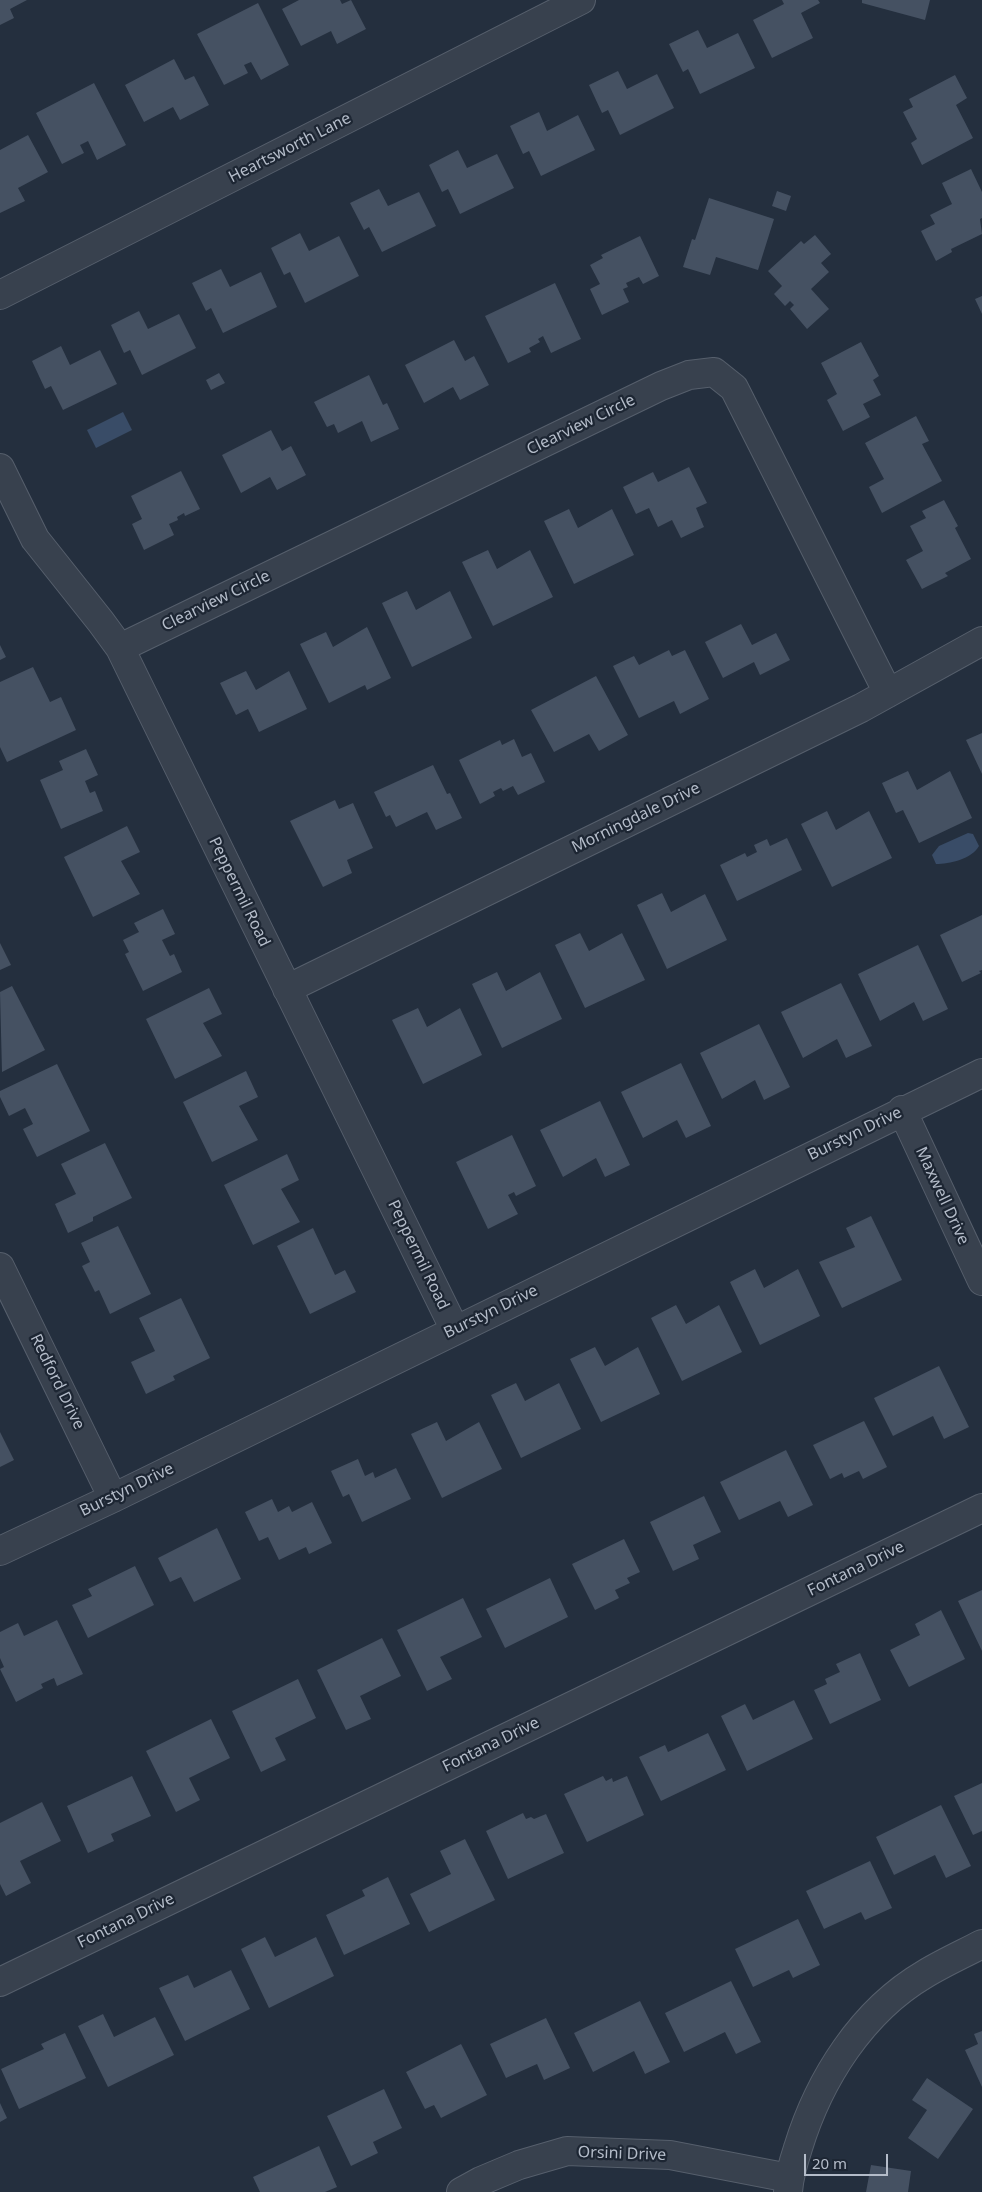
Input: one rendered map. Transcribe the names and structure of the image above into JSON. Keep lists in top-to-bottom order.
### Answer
{
  "streets": {
    "street": [
      "Heartsworth Lane",
      "Clearview Circle",
      "Morningdale Drive",
      "Peppermil Road",
      "Burstyn Drive",
      "Maxwell Drive",
      "Redford Drive",
      "Fontana Drive",
      "Orsini Drive"
    ]
  },
  "crossings": [
    ["Clearview Circle", "Morningdale Drive"],
    ["Clearview Circle", "Peppermil Road"],
    ["Morningdale Drive", "Peppermil Road"],
    ["Peppermil Road", "Burstyn Drive"],
    ["Burstyn Drive", "Maxwell Drive"],
    ["Burstyn Drive", "Redford Drive"]
  ],
  "scale_bar": "20 m"
}
